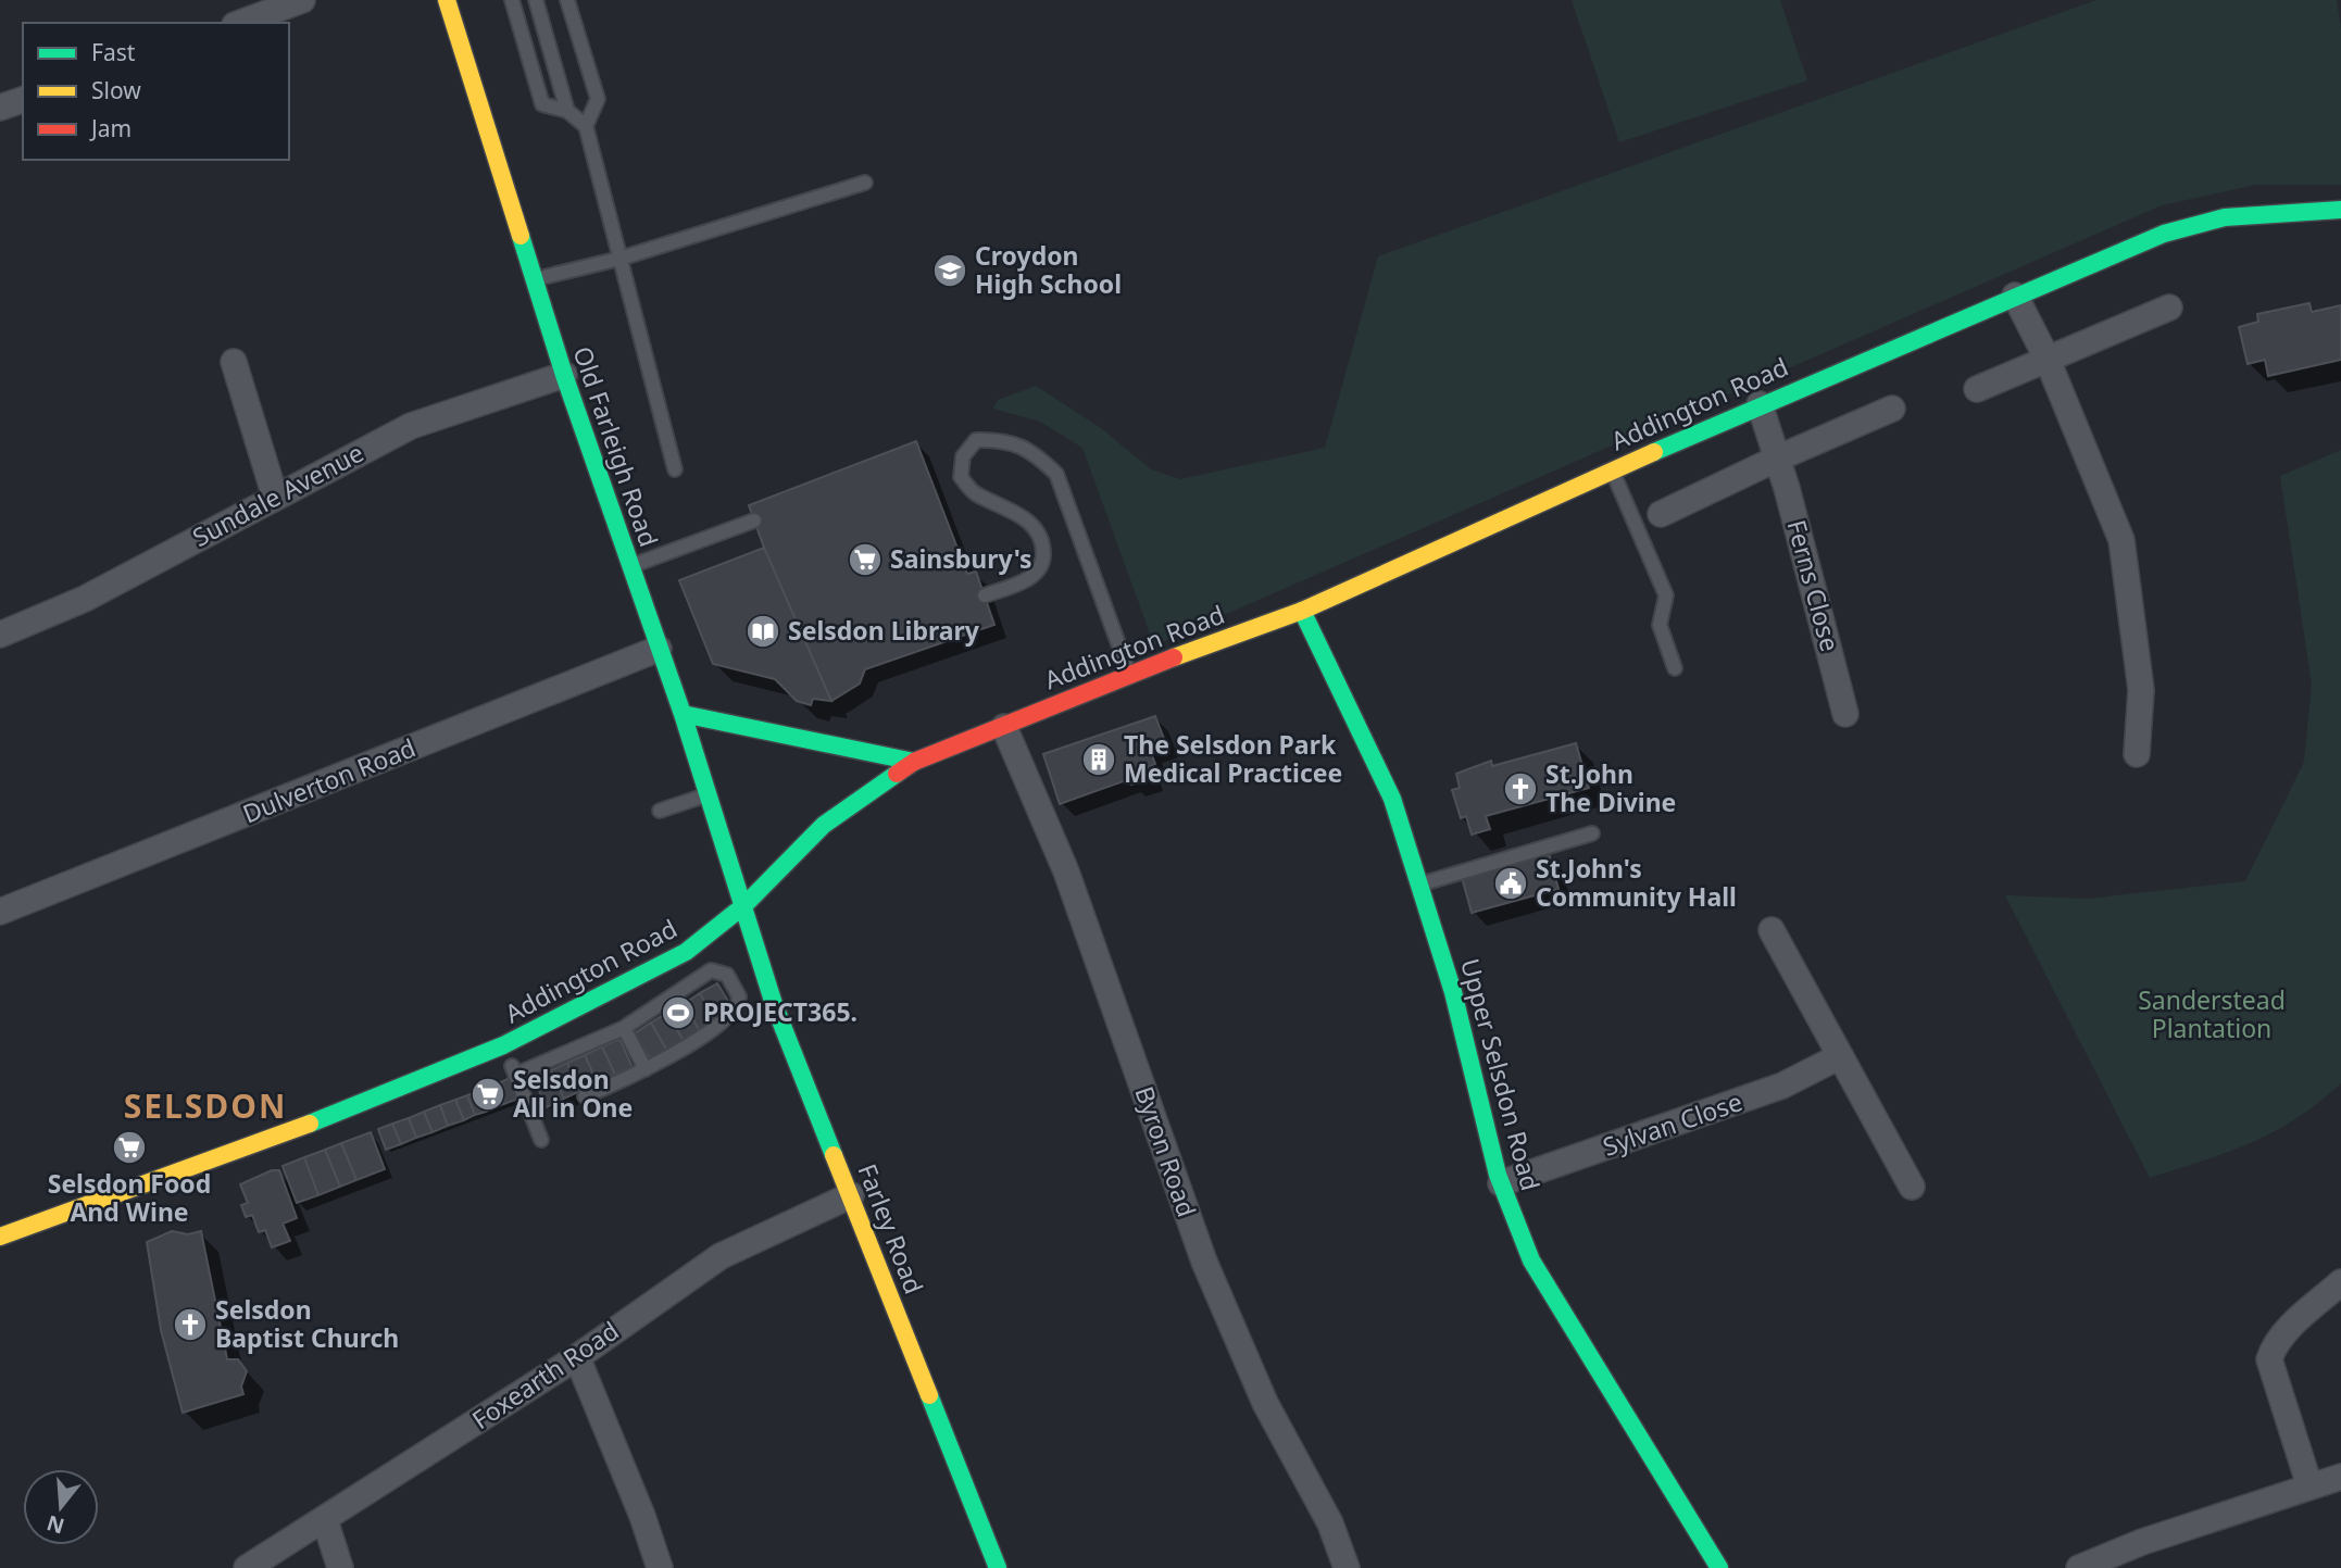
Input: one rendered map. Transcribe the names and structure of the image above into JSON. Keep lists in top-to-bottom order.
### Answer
{
  "streets": {
    "main road": [
      "Addington Road",
      "Old Farleigh Road",
      "Upper Selsdon Road",
      "Farley Road"
    ],
    "street": [
      "Sundale Avenue",
      "Ferns Close",
      "Dulverton Road",
      "Sylvan Close",
      "Byron Road",
      "Foxearth Road"
    ]
  },
  "crossings": [
    ["Addington Road", "Old Farleigh Road"],
    ["Addington Road", "Ferns Close"],
    ["Addington Road", "Upper Selsdon Road"],
    ["Addington Road", "Byron Road"],
    ["Addington Road", "Farley Road"],
    ["Old Farleigh Road", "Sundale Avenue"],
    ["Old Farleigh Road", "Dulverton Road"],
    ["Old Farleigh Road", "Farley Road"],
    ["Upper Selsdon Road", "Sylvan Close"],
    ["Farley Road", "Foxearth Road"]
  ],
  "districts": ["SELSDON"],
  "parks": ["Sanderstead Plantation"],
  "places": {
    "school or university": ["Croydon High School"],
    "supermarket": ["Sainsbury's", "Selsdon All in One", "Selsdon Food And Wine"],
    "library": ["Selsdon Library"],
    "building": ["The Selsdon Park Medical Practicee"],
    "church": ["St.John The Divine", "Selsdon Baptist Church"],
    "public building": ["St.John's Community Hall"],
    "sports": ["PROJECT365."]
  },
  "legend": ["Fast", "Slow", "Jam"],
  "north": "bottom"
}
